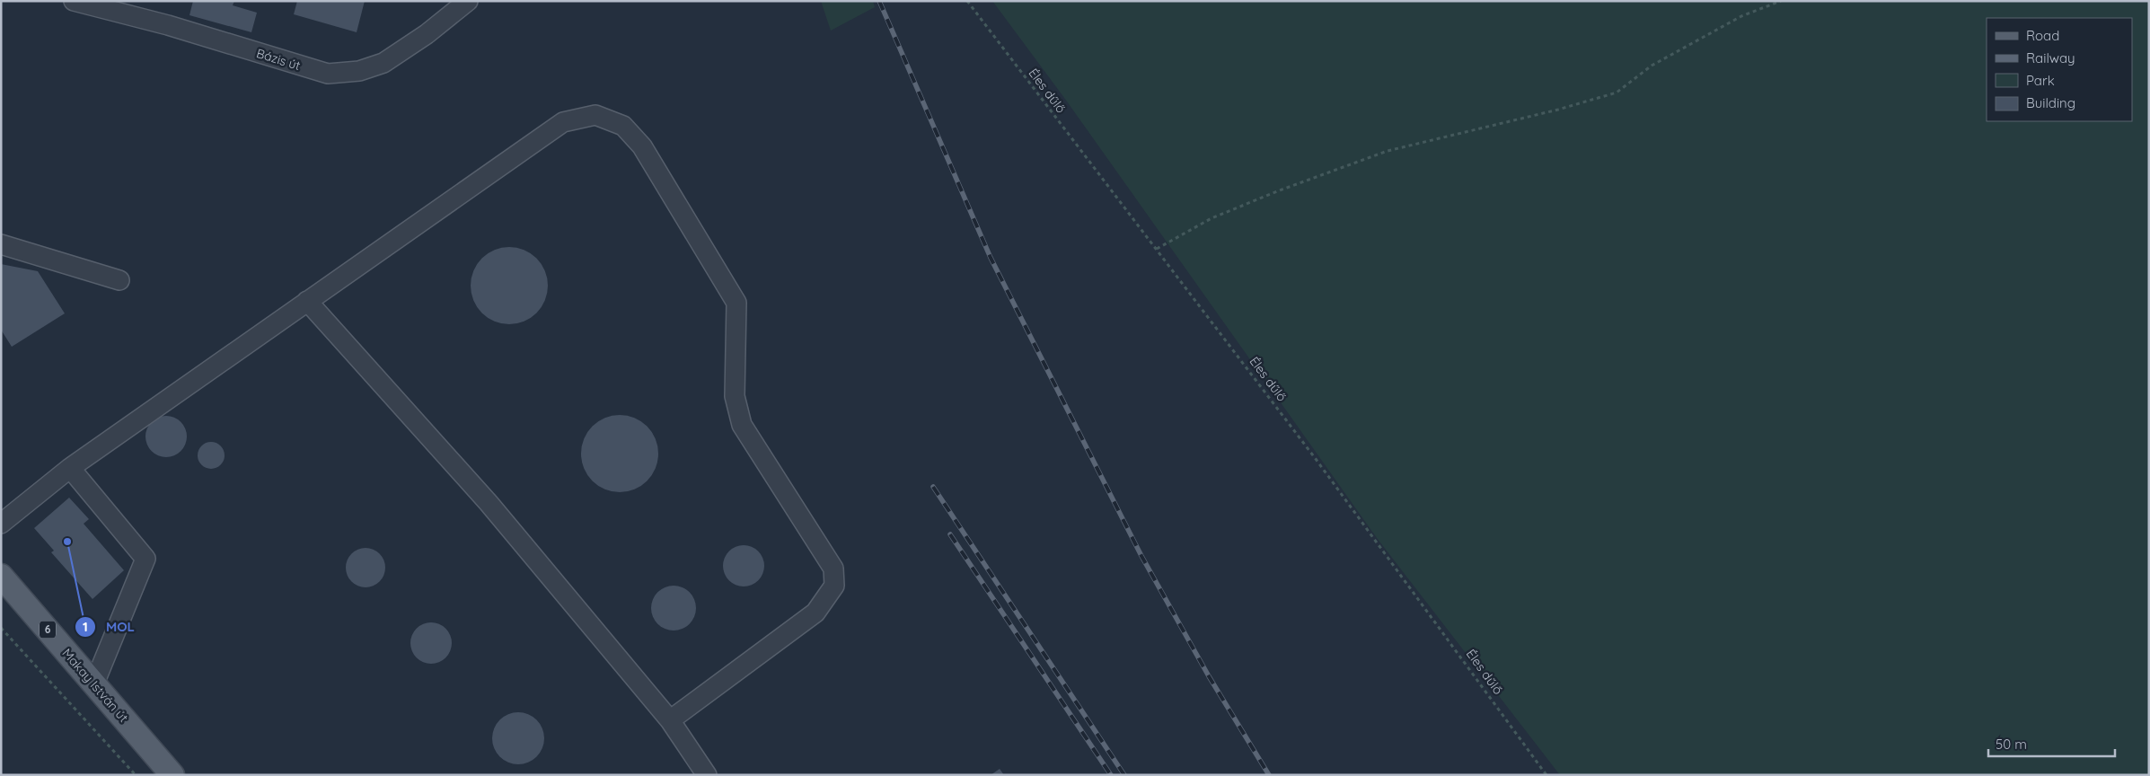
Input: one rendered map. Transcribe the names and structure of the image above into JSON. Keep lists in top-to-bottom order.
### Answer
{
  "streets": {
    "main road": ["6", "Makay István út"],
    "street": ["Bázis út"],
    "path": ["Éles dűlő"]
  },
  "places": ["MOL"],
  "legend": [
    "Road",
    "Railway",
    "Park",
    "Building"
  ],
  "scale_bar": "50 m"
}
